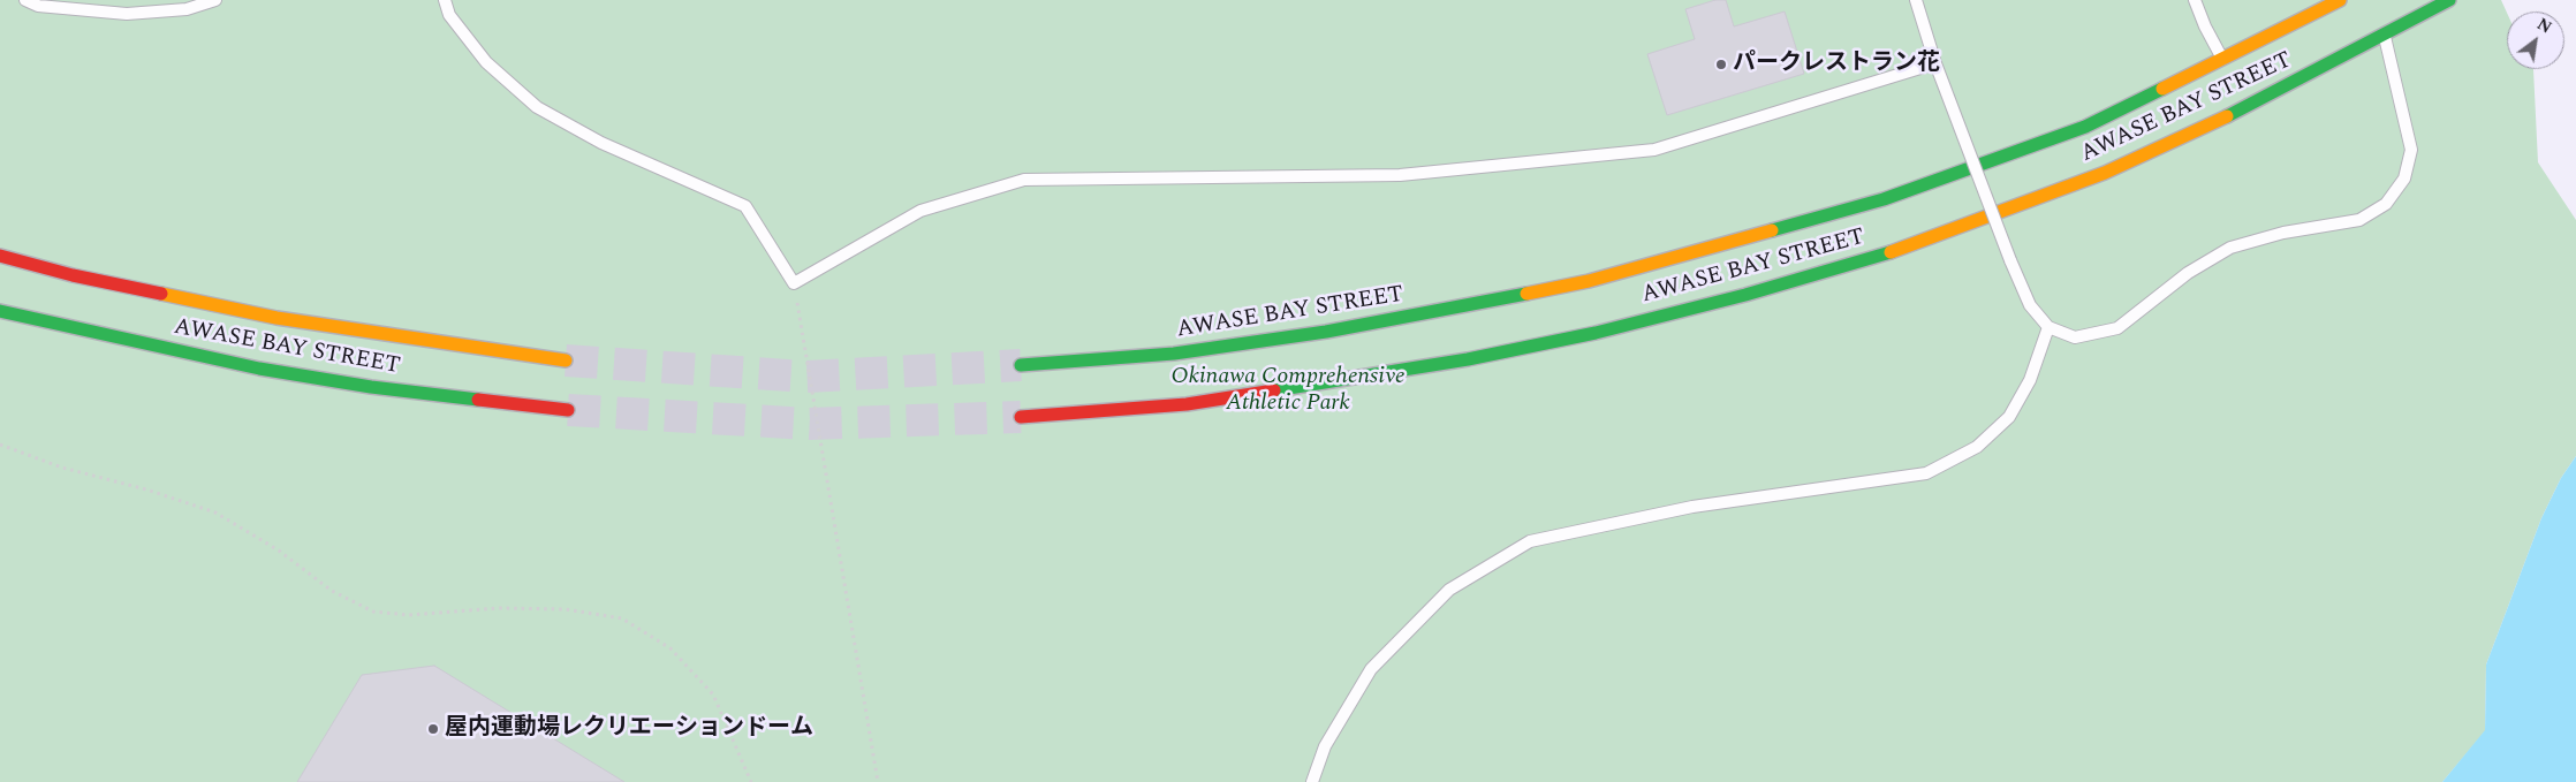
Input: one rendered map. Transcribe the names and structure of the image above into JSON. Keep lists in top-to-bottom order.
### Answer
{
  "streets": {
    "main road": ["AWASE BAY STREET"]
  },
  "parks": ["Okinawa Comprehensive Athletic Park"],
  "places": ["パークレストラン花", "屋内運動場レクリエーションドーム"],
  "north": "top right"
}
